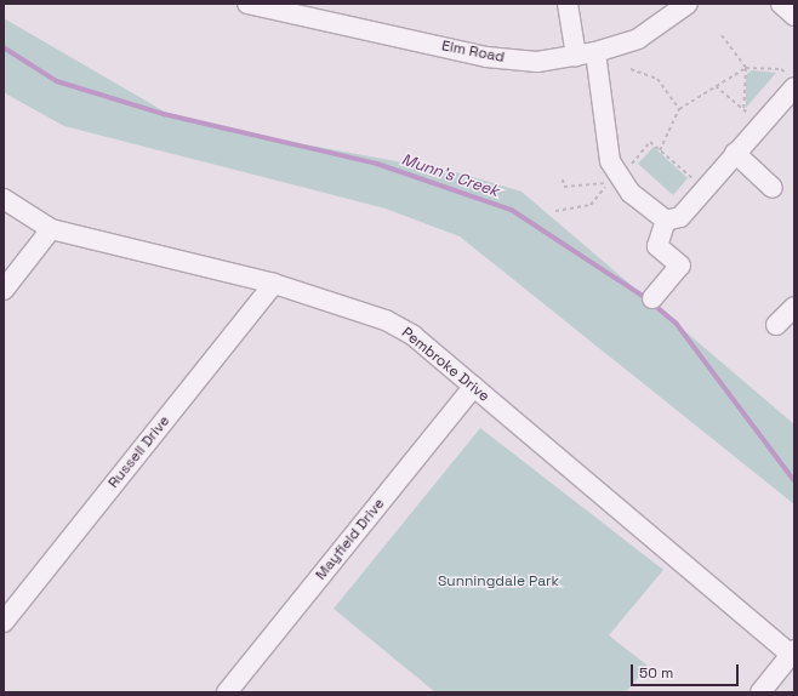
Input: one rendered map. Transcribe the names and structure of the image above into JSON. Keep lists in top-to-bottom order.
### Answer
{
  "streets": {
    "street": [
      "Elm Road",
      "Pembroke Drive",
      "Russell Drive",
      "Mayfield Drive"
    ]
  },
  "crossings": [
    ["Pembroke Drive", "Russell Drive"],
    ["Pembroke Drive", "Mayfield Drive"]
  ],
  "water": ["Munn's Creek"],
  "parks": ["Sunningdale Park"],
  "scale_bar": "50 m"
}
